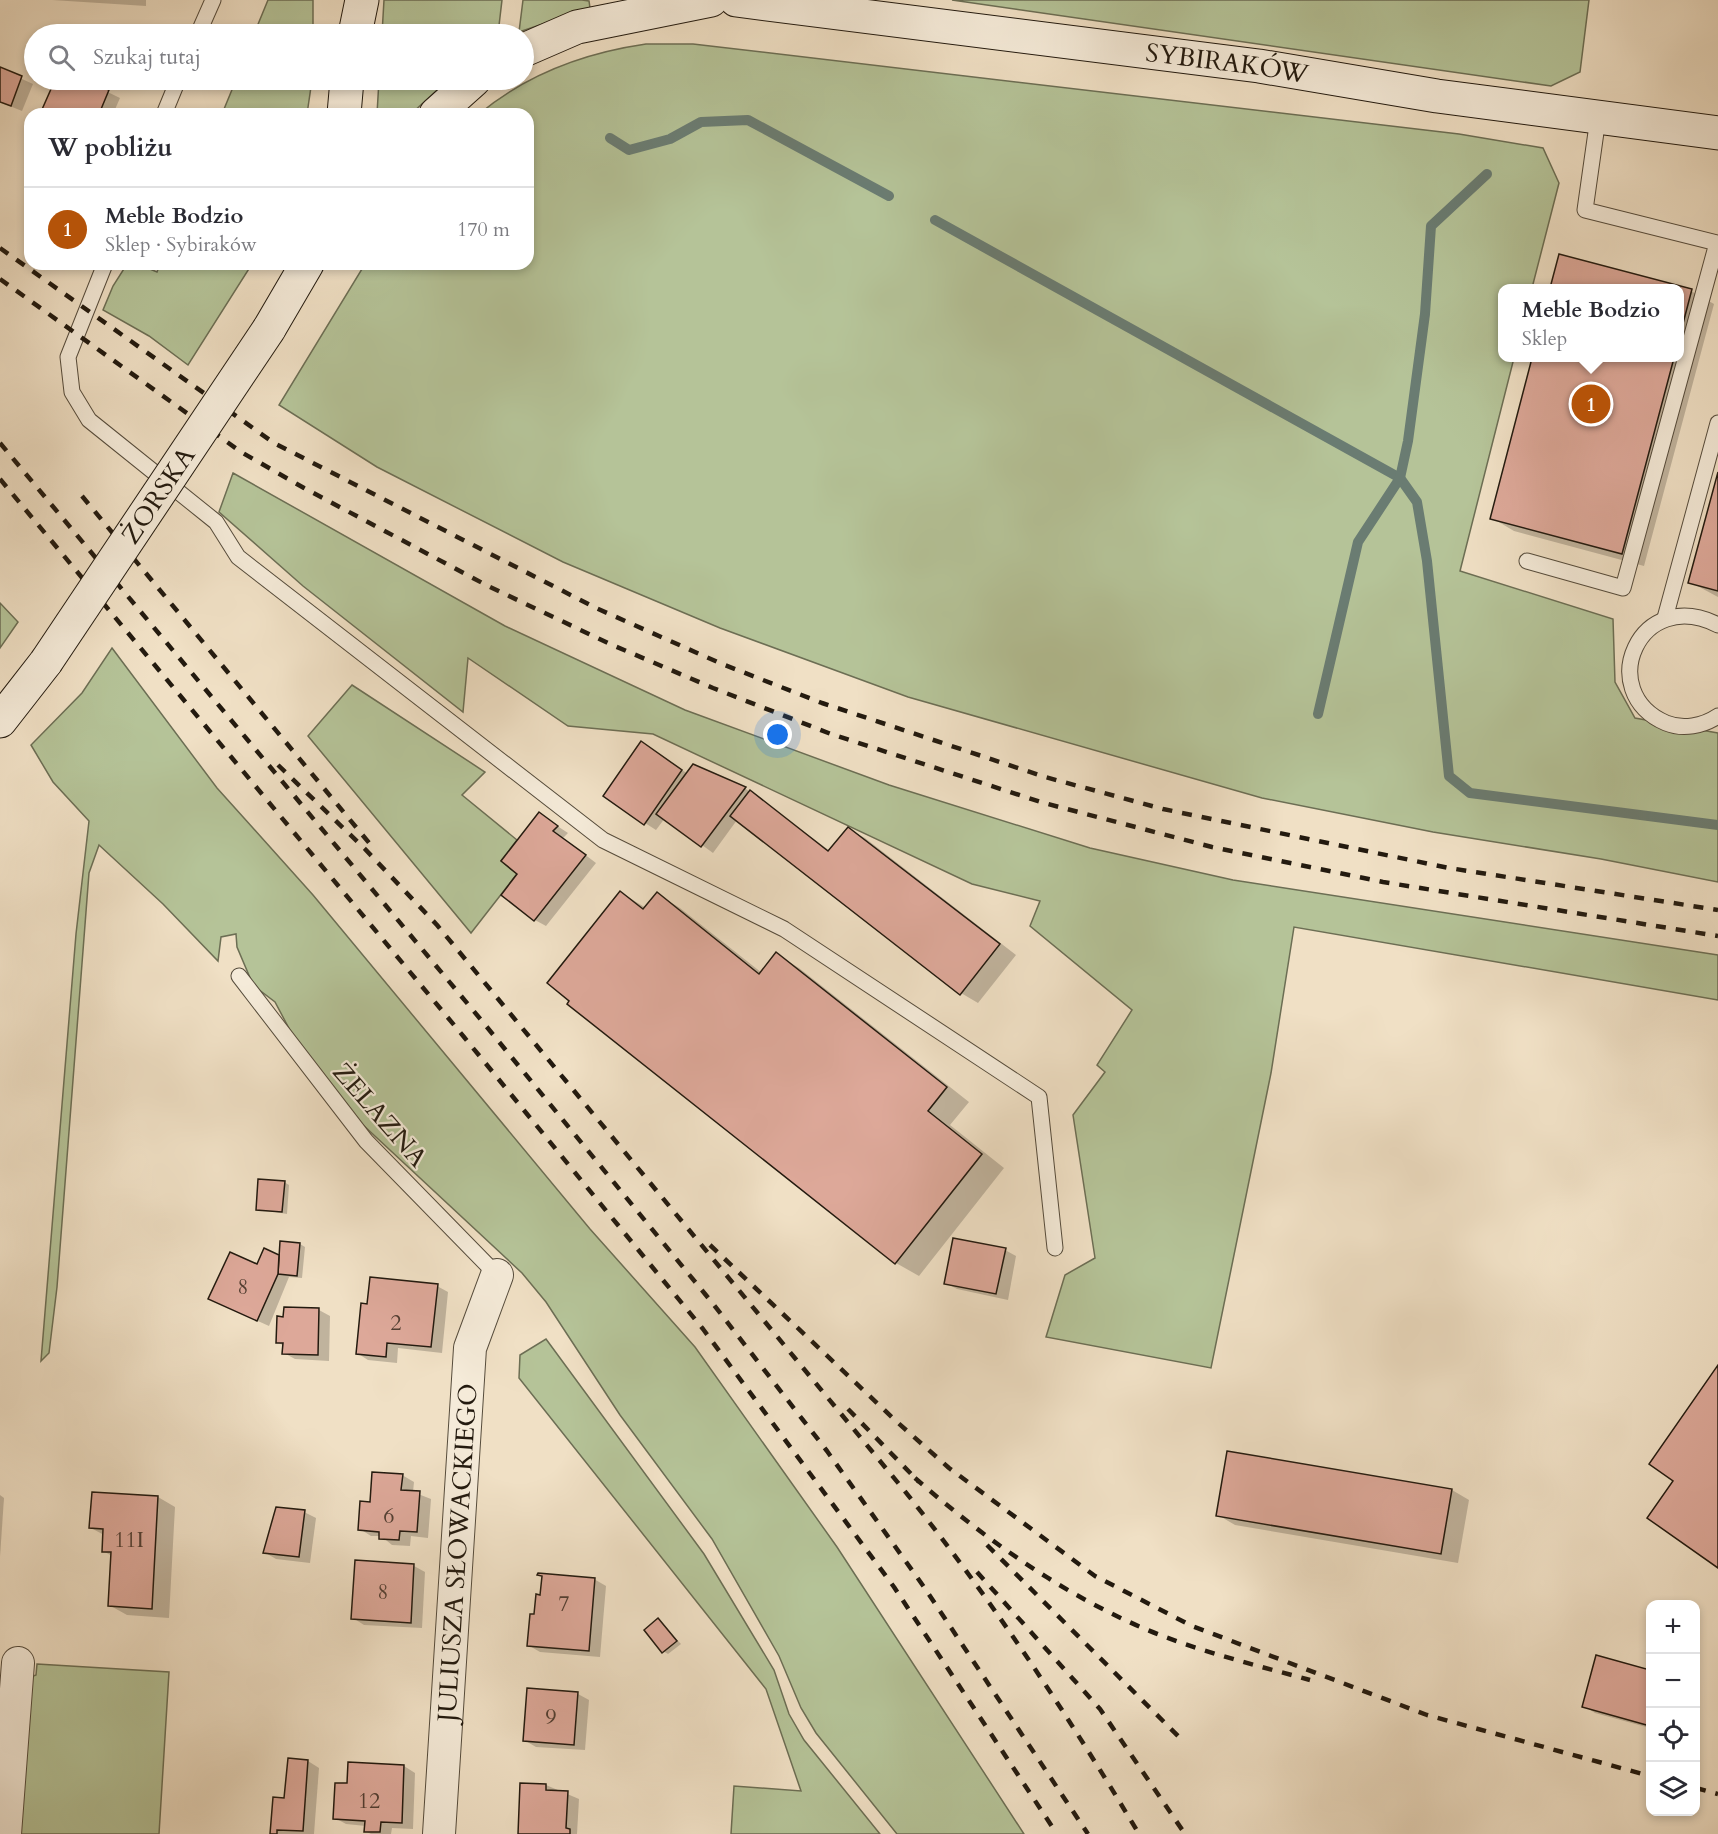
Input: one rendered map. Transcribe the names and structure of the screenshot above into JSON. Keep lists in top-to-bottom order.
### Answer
{
  "streets": {
    "main road": ["SYBIRAKÓW", "ŻORSKA"],
    "street": ["JULIUSZA SŁOWACKIEGO"],
    "lane": ["ŻELAZNA"]
  },
  "crossings": [
    ["ŻELAZNA", "JULIUSZA SŁOWACKIEGO"]
  ],
  "house_numbers": [
    "8",
    "2",
    "6",
    "11I",
    "8",
    "7",
    "9",
    "12"
  ],
  "page": {
    "search": "Szukaj tutaj",
    "heading": "W pobliżu",
    "list": [
      {
        "mark": "1",
        "name": "Meble Bodzio",
        "note": "Sklep · Sybiraków",
        "value": "170 m"
      }
    ],
    "popup": ["Meble Bodzio", "Sklep"],
    "pins": "1",
    "map_buttons": ["+", "−"]
  }
}
